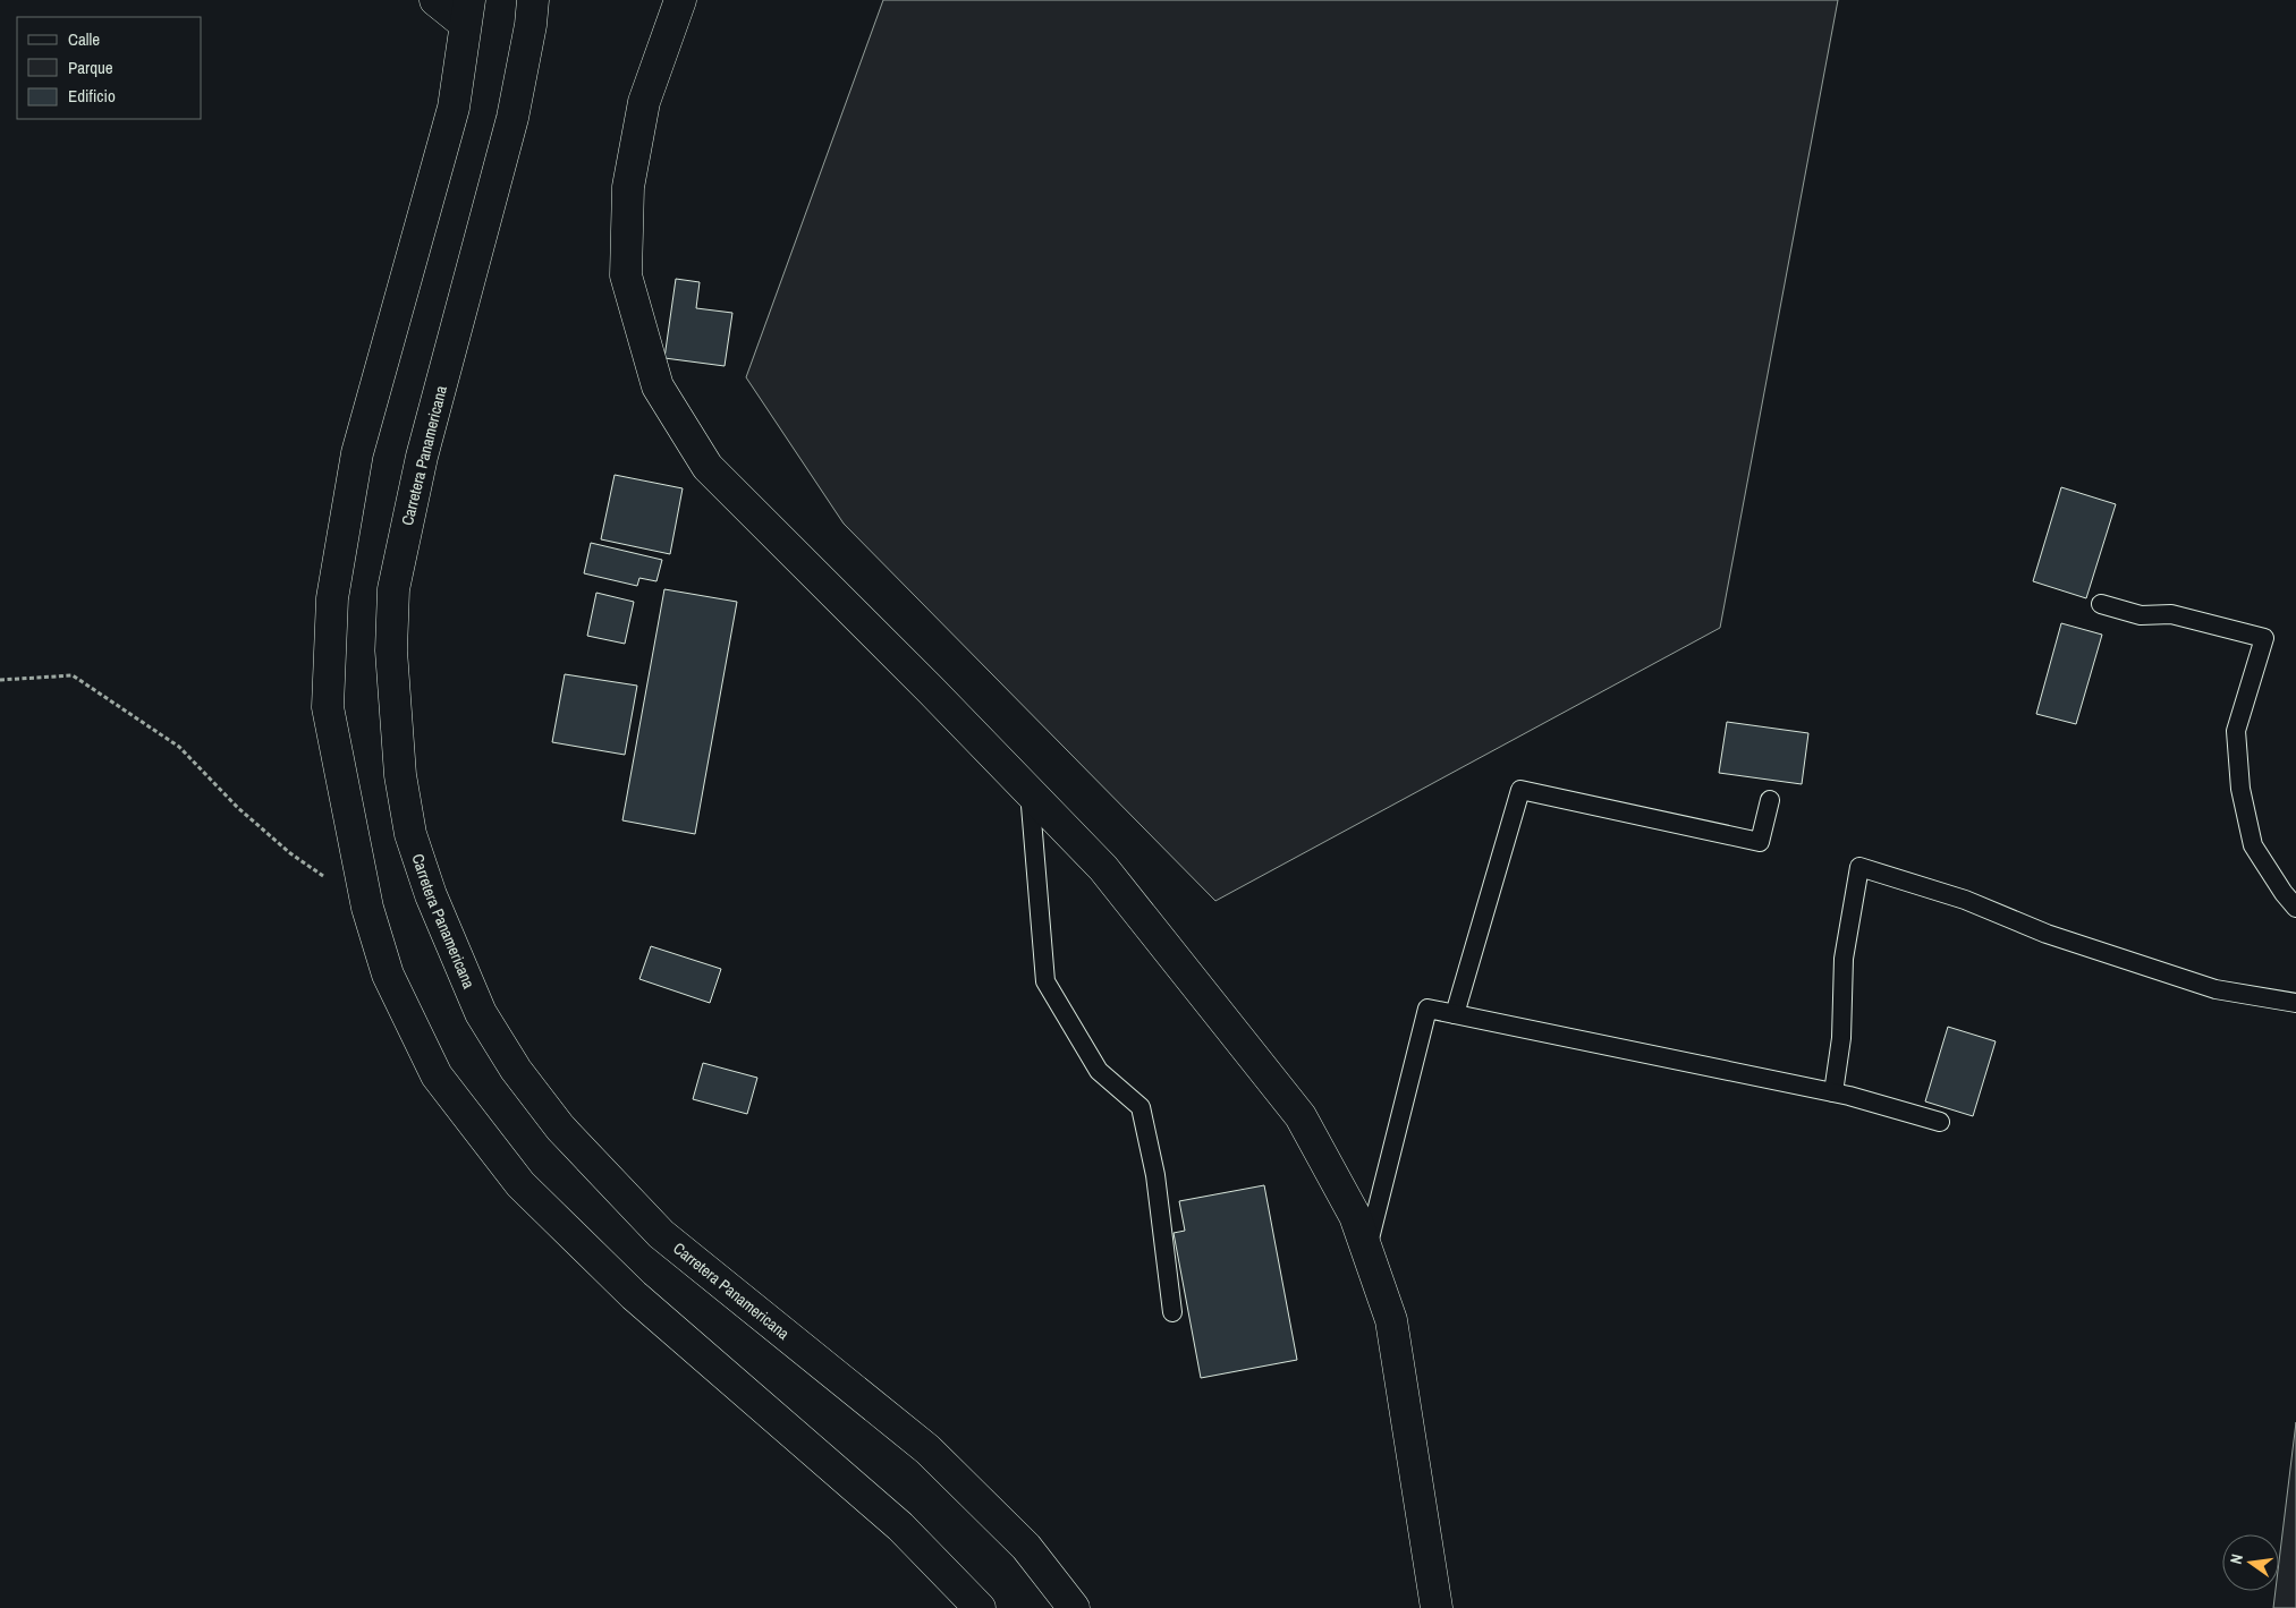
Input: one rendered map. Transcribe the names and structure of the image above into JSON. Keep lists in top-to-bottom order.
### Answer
{
  "streets": {
    "main road": ["Carretera Panamericana"]
  },
  "legend": ["Calle", "Parque", "Edificio"],
  "north": "left"
}
